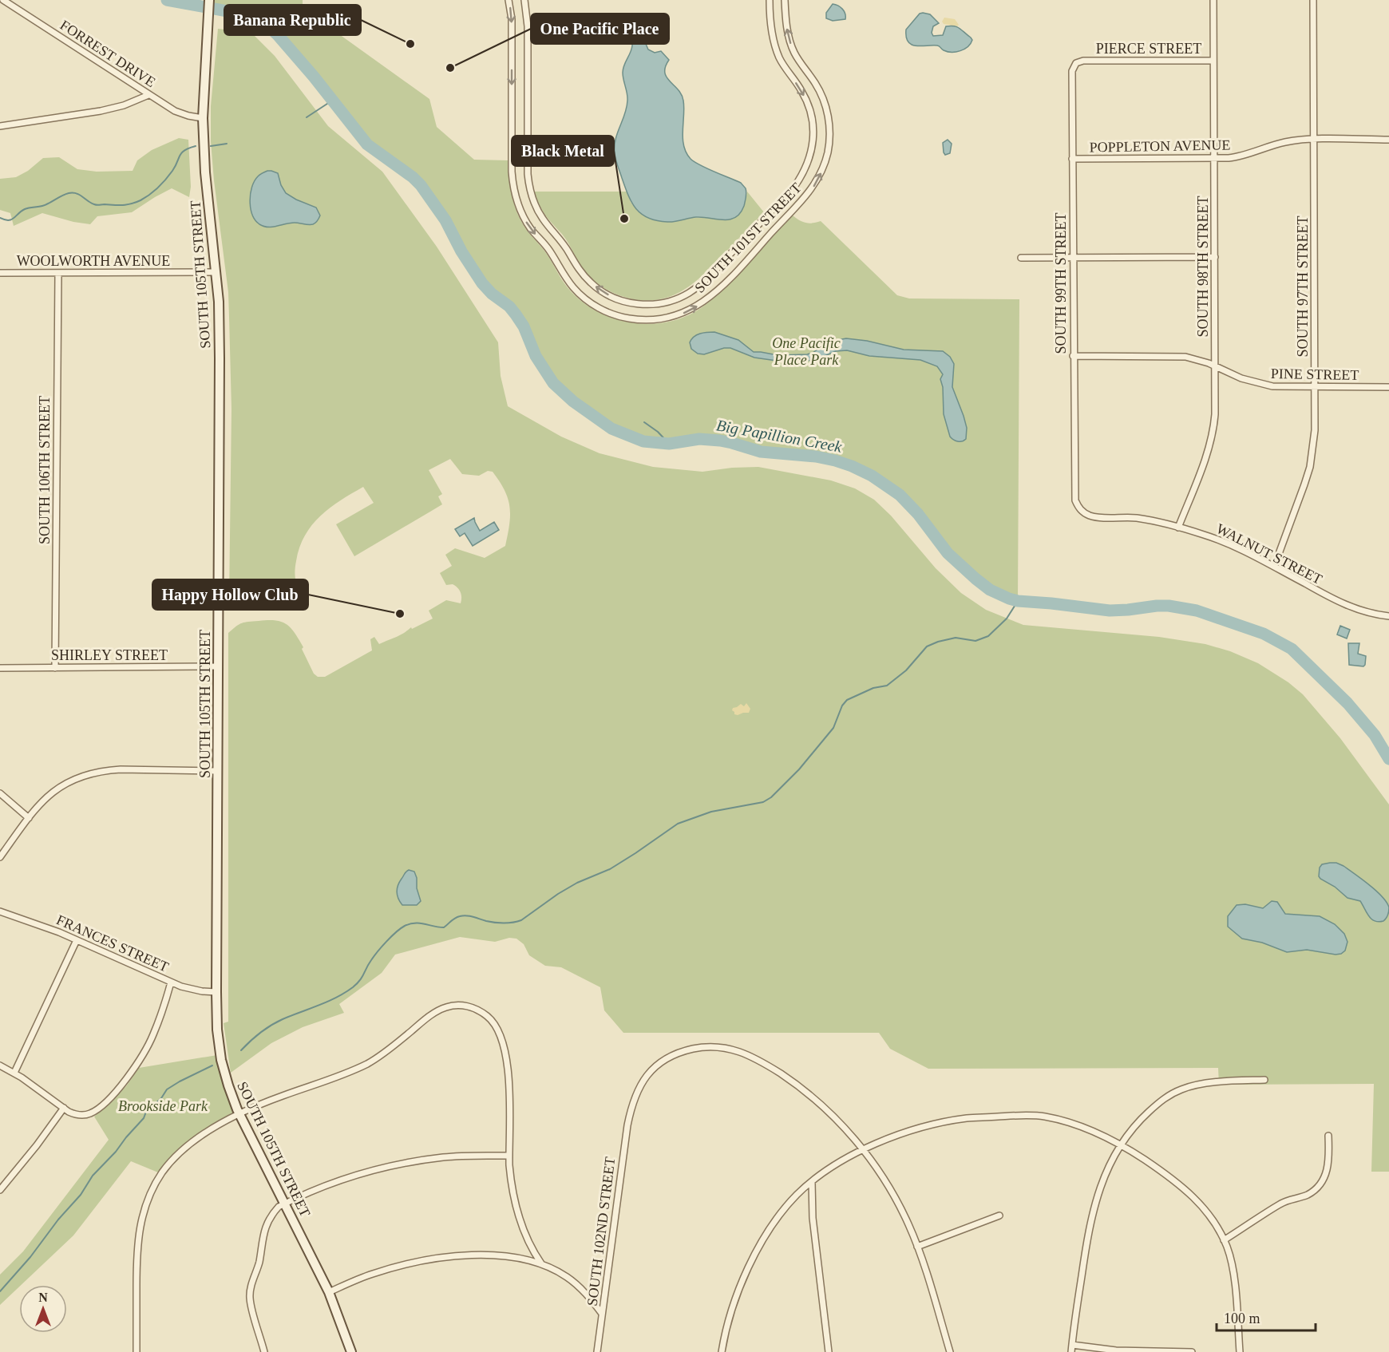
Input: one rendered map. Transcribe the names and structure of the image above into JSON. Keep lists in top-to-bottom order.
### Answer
{
  "streets": {
    "street": [
      "PIERCE STREET",
      "FORREST DRIVE",
      "POPPLETON AVENUE",
      "SOUTH 101ST STREET",
      "WOOLWORTH AVENUE",
      "SOUTH 98TH STREET",
      "SOUTH 105TH STREET",
      "SOUTH 99TH STREET",
      "SOUTH 97TH STREET",
      "PINE STREET",
      "SOUTH 106TH STREET",
      "WALNUT STREET",
      "SHIRLEY STREET",
      "FRANCES STREET",
      "SOUTH 102ND STREET"
    ]
  },
  "crossings": [
    ["PIERCE STREET", "SOUTH 98TH STREET"],
    ["PIERCE STREET", "SOUTH 99TH STREET"],
    ["FORREST DRIVE", "SOUTH 105TH STREET"],
    ["POPPLETON AVENUE", "SOUTH 98TH STREET"],
    ["POPPLETON AVENUE", "SOUTH 99TH STREET"],
    ["POPPLETON AVENUE", "SOUTH 97TH STREET"],
    ["WOOLWORTH AVENUE", "SOUTH 105TH STREET"],
    ["WOOLWORTH AVENUE", "SOUTH 106TH STREET"],
    ["SOUTH 98TH STREET", "PINE STREET"],
    ["SOUTH 98TH STREET", "WALNUT STREET"],
    ["SOUTH 105TH STREET", "SHIRLEY STREET"],
    ["SOUTH 105TH STREET", "FRANCES STREET"],
    ["SOUTH 99TH STREET", "PINE STREET"],
    ["SOUTH 99TH STREET", "WALNUT STREET"],
    ["SOUTH 97TH STREET", "PINE STREET"],
    ["SOUTH 97TH STREET", "WALNUT STREET"],
    ["SOUTH 106TH STREET", "SHIRLEY STREET"]
  ],
  "water": ["Big Papillion Creek"],
  "parks": ["One Pacific Place Park", "Brookside Park"],
  "places": [
    "Banana Republic",
    "One Pacific Place",
    "Black Metal",
    "Happy Hollow Club"
  ],
  "scale_bar": "100 m",
  "north": "top"
}
